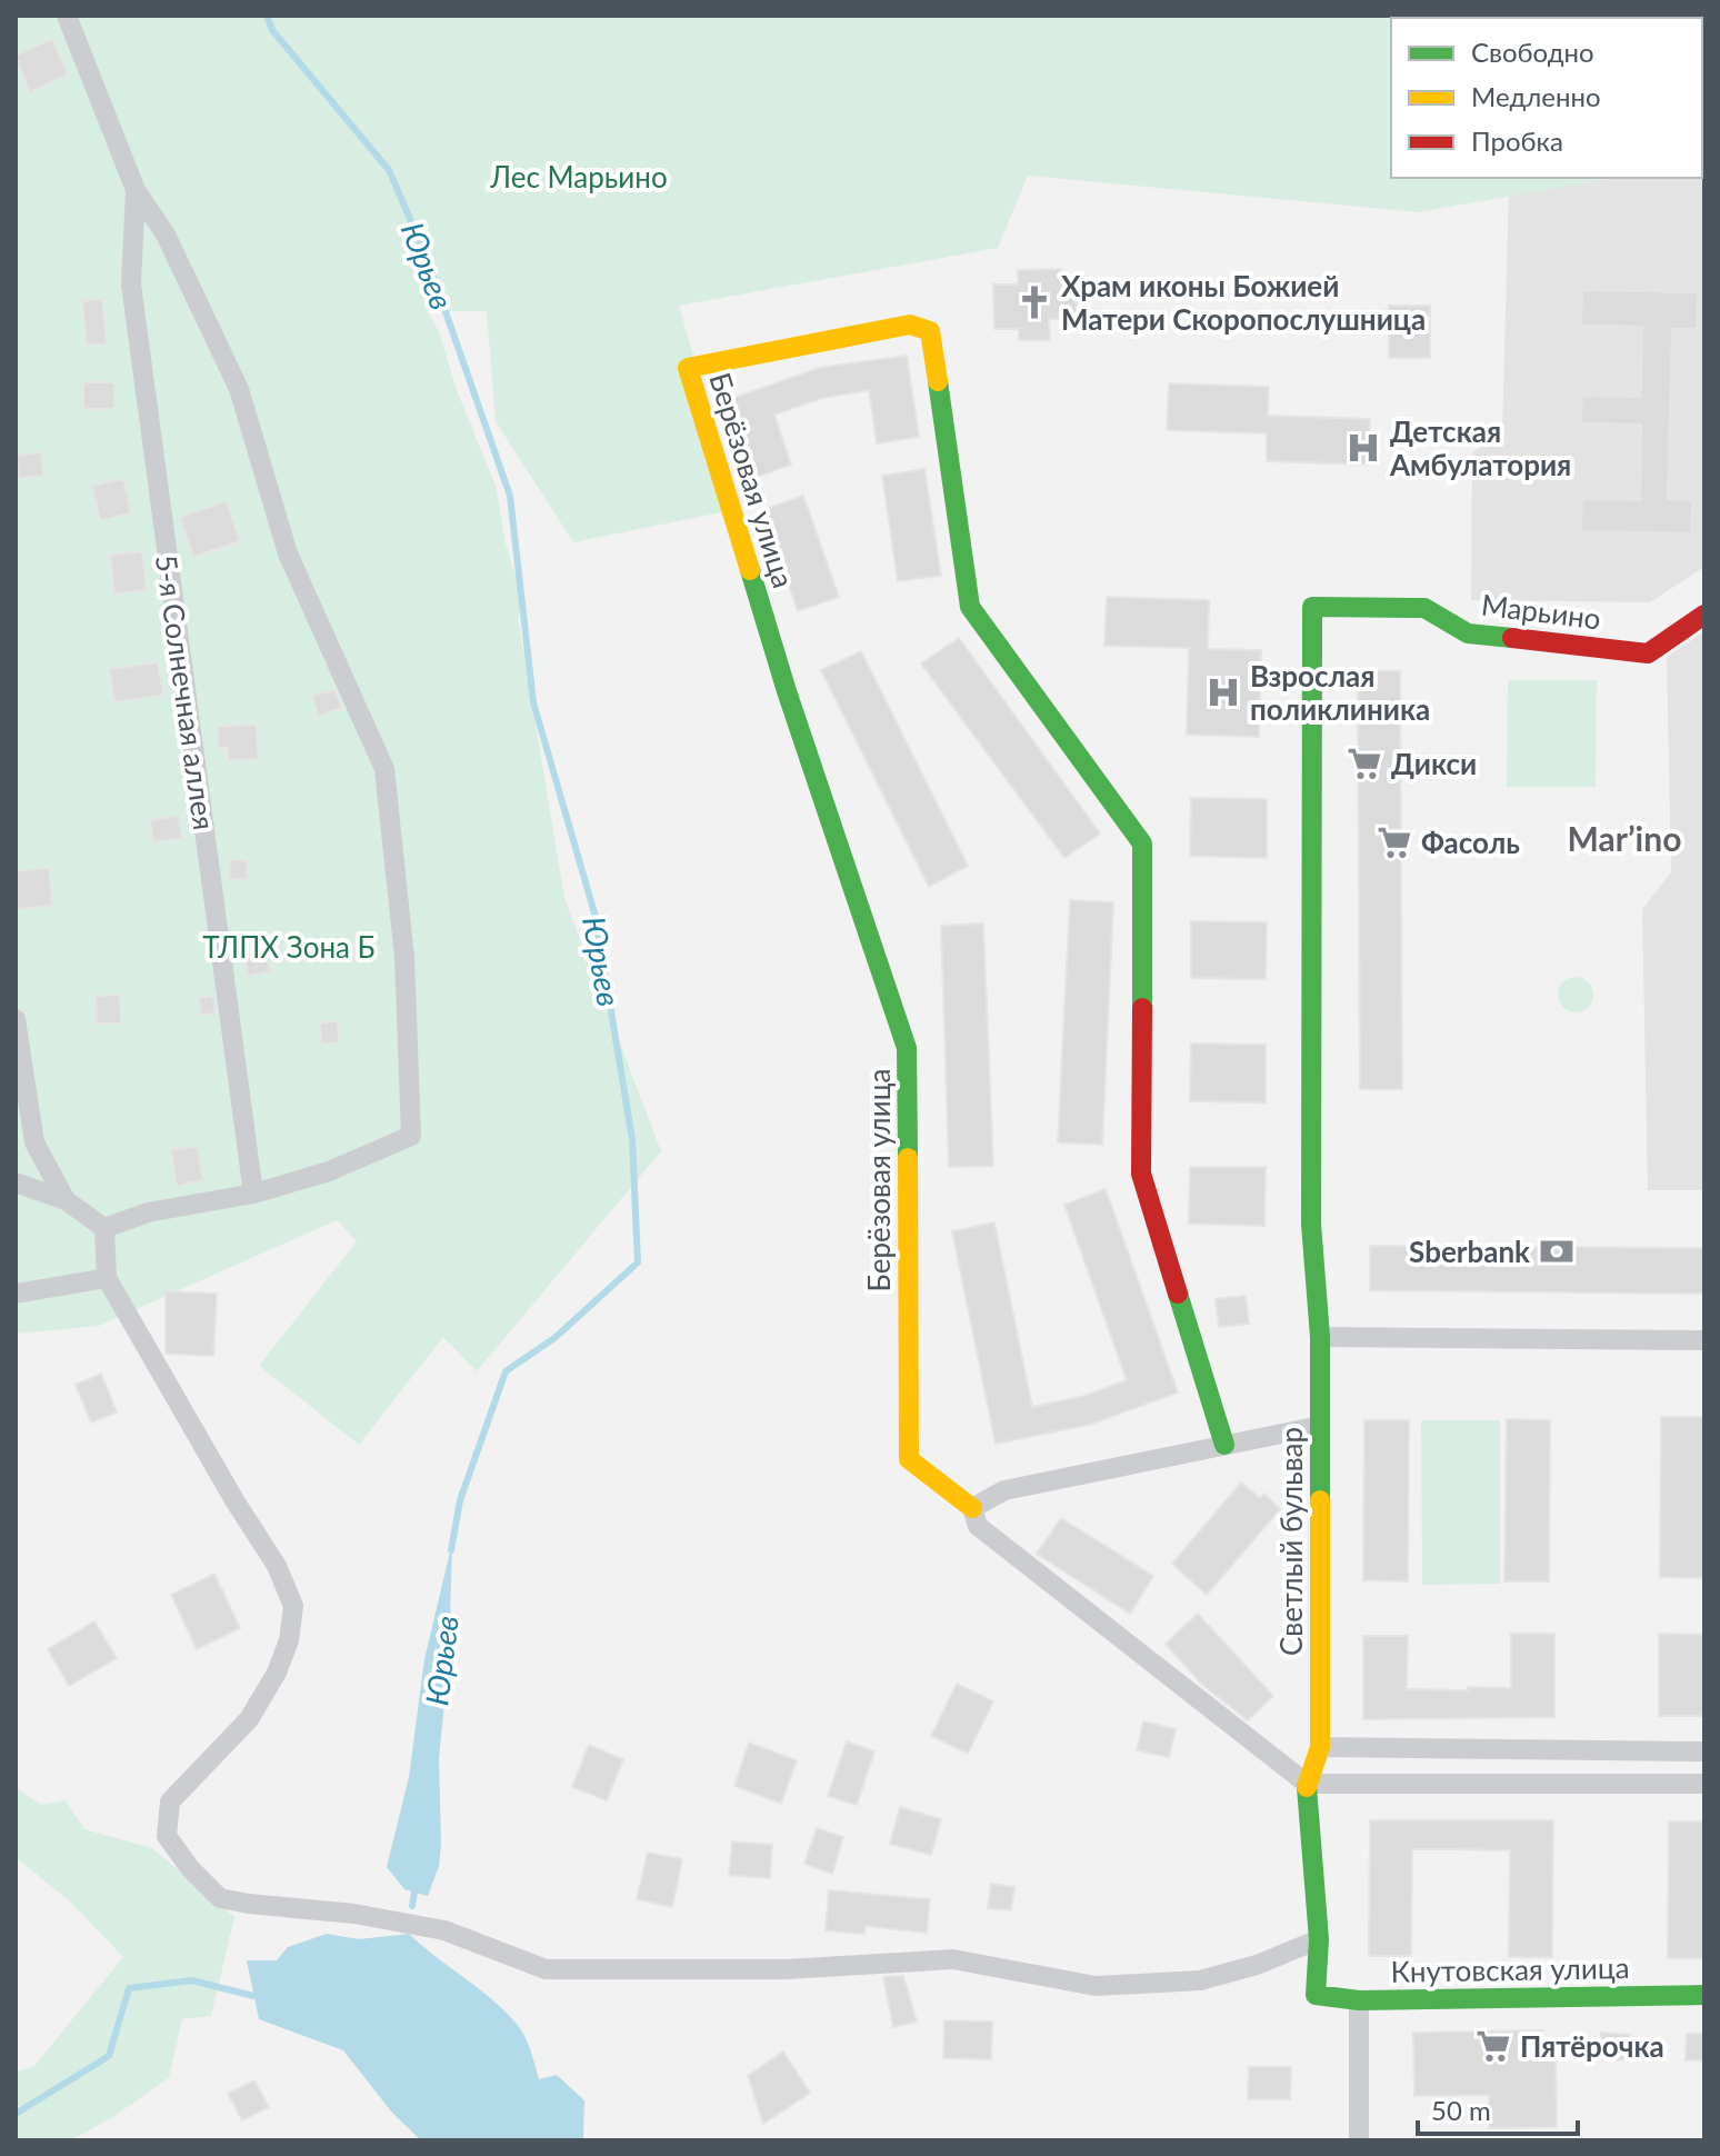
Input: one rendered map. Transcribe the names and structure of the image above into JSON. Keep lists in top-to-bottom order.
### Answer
{
  "streets": {
    "street": [
      "Берёзовая улица",
      "Марьино",
      "5-я Солнечная аллея",
      "Светлый бульвар",
      "Кнутовская улица"
    ]
  },
  "crossings": [
    ["Марьино", "Светлый бульвар"],
    ["Светлый бульвар", "Кнутовская улица"]
  ],
  "districts": ["Mar’ino"],
  "water": ["Юрьев"],
  "parks": ["Лес Марьино", "ТЛПХ Зона Б"],
  "places": {
    "church": ["Храм иконы Божией Матери Скоропослушница"],
    "hospital": ["Детская Амбулатория", "Взрослая поликлиника"],
    "supermarket": ["Дикси", "Фасоль", "Пятёрочка"],
    "bank": ["Sberbank"]
  },
  "legend": ["Свободно", "Медленно", "Пробка"],
  "scale_bar": "50 m"
}
